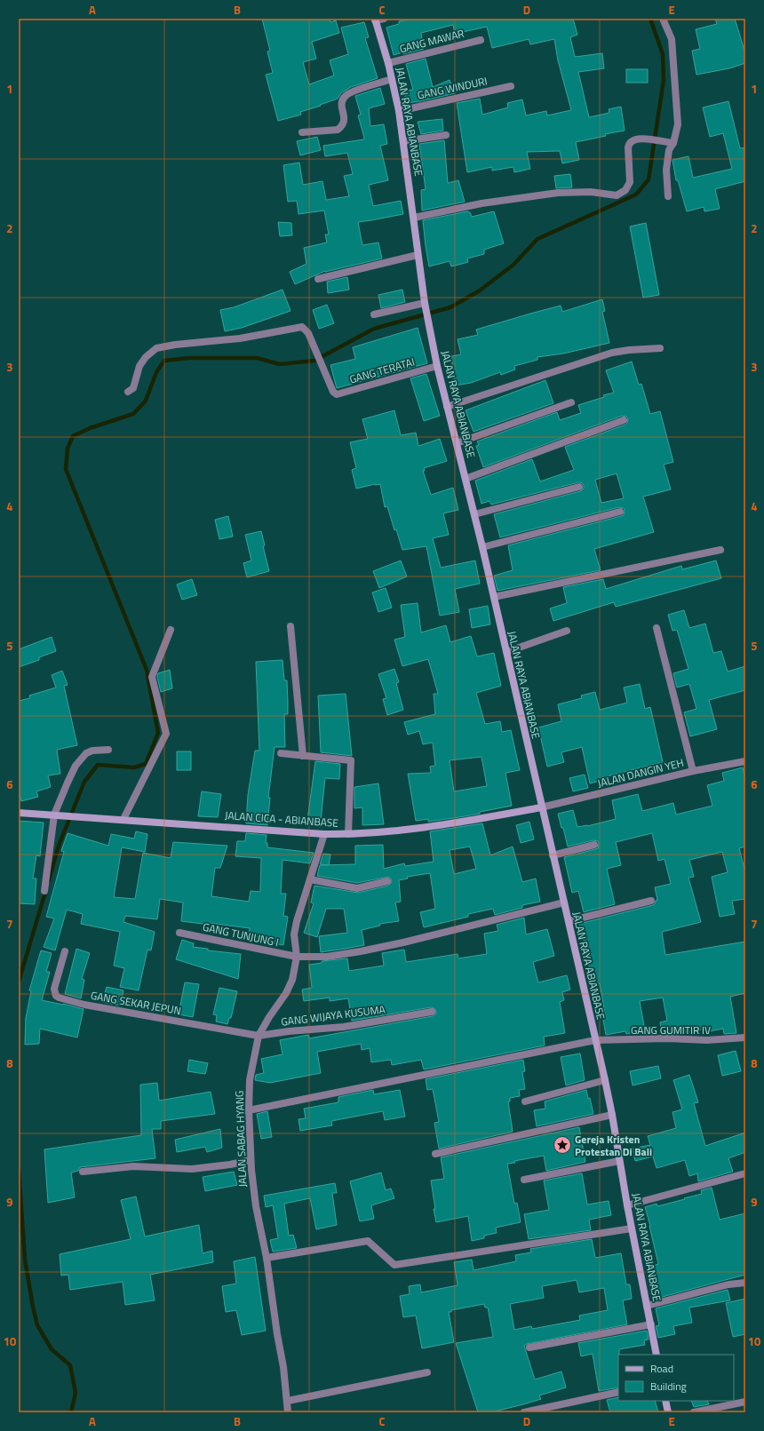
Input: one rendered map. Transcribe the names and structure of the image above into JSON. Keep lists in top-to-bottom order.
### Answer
{
  "streets": {
    "main road": ["JALAN RAYA ABIANBASE", "JALAN CICA - ABIANBASE"],
    "street": [
      "GANG MAWAR",
      "GANG WINDURI",
      "GANG TERATAI",
      "JALAN DANGIN YEH",
      "GANG TUNJUNG I",
      "GANG SEKAR JEPUN",
      "GANG WIJAYA KUSUMA",
      "GANG GUMITIR IV",
      "JALAN SABAG HYANG"
    ]
  },
  "crossings": [
    ["GANG MAWAR", "JALAN RAYA ABIANBASE"],
    ["GANG WINDURI", "JALAN RAYA ABIANBASE"],
    ["JALAN RAYA ABIANBASE", "GANG TERATAI"],
    ["JALAN RAYA ABIANBASE", "JALAN DANGIN YEH"],
    ["JALAN RAYA ABIANBASE", "JALAN CICA - ABIANBASE"],
    ["JALAN RAYA ABIANBASE", "GANG TUNJUNG I"],
    ["JALAN RAYA ABIANBASE", "GANG GUMITIR IV"],
    ["JALAN DANGIN YEH", "JALAN CICA - ABIANBASE"],
    ["JALAN CICA - ABIANBASE", "JALAN SABAG HYANG"],
    ["GANG TUNJUNG I", "JALAN SABAG HYANG"],
    ["GANG SEKAR JEPUN", "GANG WIJAYA KUSUMA"],
    ["GANG SEKAR JEPUN", "JALAN SABAG HYANG"],
    ["GANG WIJAYA KUSUMA", "JALAN SABAG HYANG"],
    ["GANG GUMITIR IV", "JALAN SABAG HYANG"]
  ],
  "places": {
    "place": ["Gereja Kristen Protestan Di Bali"]
  },
  "legend": ["Road", "Building"],
  "grid": {
    "columns": [
      "A",
      "B",
      "C",
      "D",
      "E"
    ],
    "rows": [
      "1",
      "2",
      "3",
      "4",
      "5",
      "6",
      "7",
      "8",
      "9",
      "10"
    ]
  }
}
